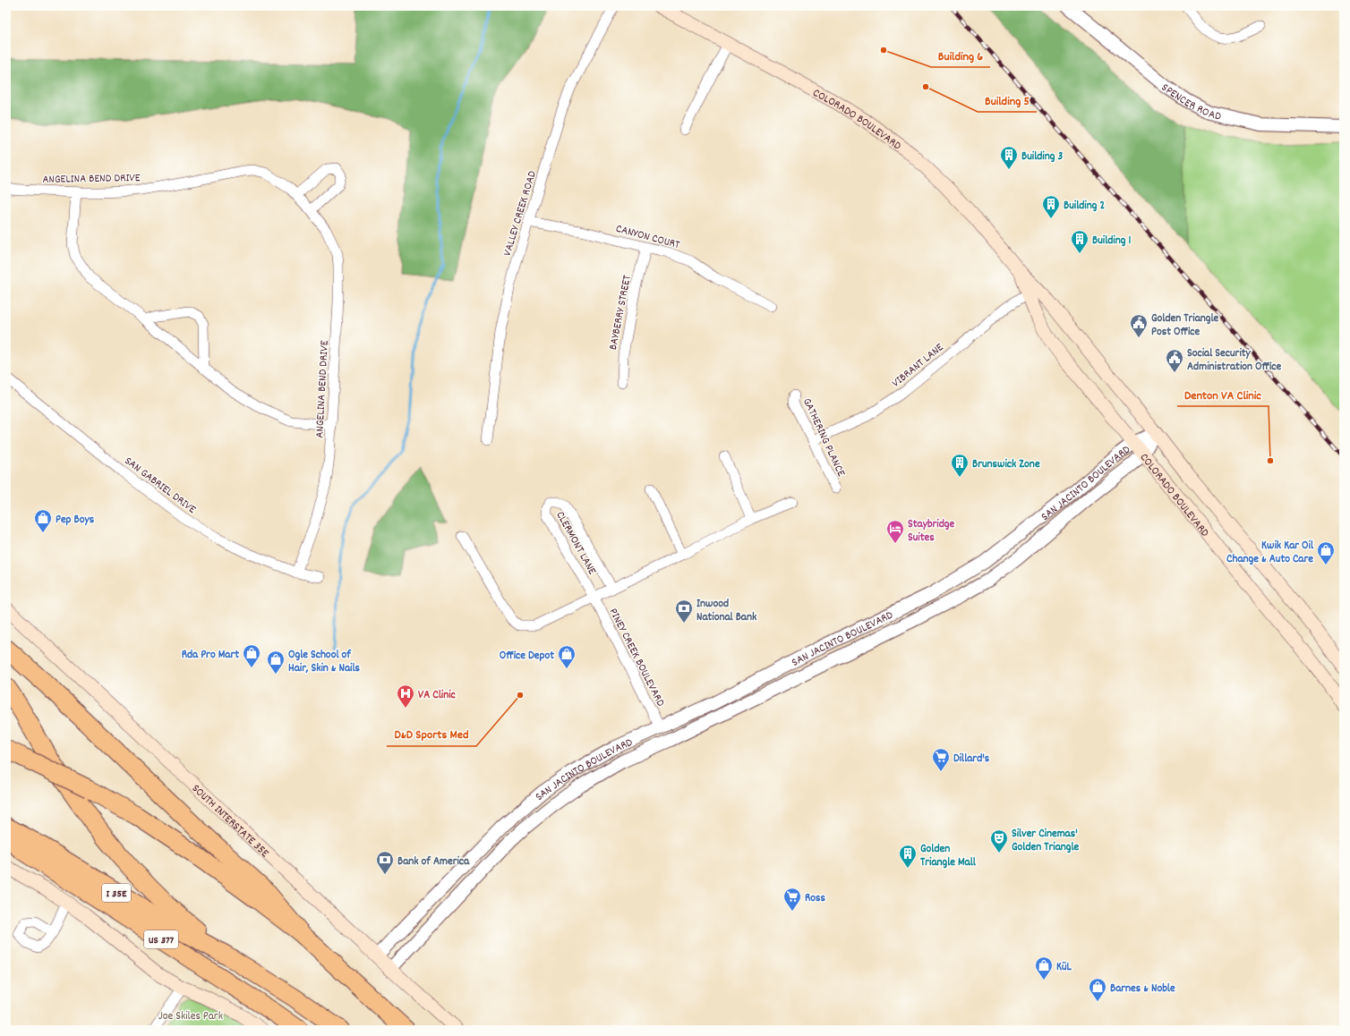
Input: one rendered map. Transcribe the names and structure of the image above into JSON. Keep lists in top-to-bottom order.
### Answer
{
  "streets": {
    "highway": ["I 35E", "US 377"],
    "main road": ["COLORADO BOULEVARD", "SOUTH INTERSTATE 35E"],
    "street": [
      "SPENCER ROAD",
      "ANGELINA BEND DRIVE",
      "VALLEY CREEK ROAD",
      "CANYON COURT",
      "BAYBERRY STREET",
      "VIBRANT LANE",
      "GATHERING PLANCE",
      "SAN JACINTO BOULEVARD",
      "SAN GABRIEL DRIVE",
      "CLERMONT LANE",
      "PINEY CREEK BOULEVARD"
    ]
  },
  "crossings": [
    ["COLORADO BOULEVARD", "VIBRANT LANE"],
    ["COLORADO BOULEVARD", "SAN JACINTO BOULEVARD"],
    ["ANGELINA BEND DRIVE", "SAN GABRIEL DRIVE"],
    ["VALLEY CREEK ROAD", "CANYON COURT"],
    ["CANYON COURT", "BAYBERRY STREET"],
    ["VIBRANT LANE", "GATHERING PLANCE"],
    ["SAN JACINTO BOULEVARD", "PINEY CREEK BOULEVARD"],
    ["SAN JACINTO BOULEVARD", "SOUTH INTERSTATE 35E"],
    ["CLERMONT LANE", "PINEY CREEK BOULEVARD"]
  ],
  "parks": ["Joe Skiles Park"],
  "places": {
    "other": [
      "Building 6",
      "Building 5",
      "Denton VA Clinic",
      "D&D Sports Med"
    ],
    "building": [
      "Building 3",
      "Building 2",
      "Building 1",
      "Brunswick Zone",
      "Golden Triangle Mall"
    ],
    "public building": ["Golden Triangle Post Office", "Social Security Administration Office"],
    "shop": [
      "Pep Boys",
      "Kwik Kar Oil Change & Auto Care",
      "Rda Pro Mart",
      "Office Depot",
      "Ogle School of Hair, Skin & Nails",
      "KüL",
      "Barnes & Noble"
    ],
    "hotel": ["Staybridge Suites"],
    "bank": ["Inwood National Bank", "Bank of America"],
    "hospital": ["VA Clinic"],
    "supermarket": ["Dillard's", "Ross"],
    "theatre": ["Silver Cinemas' Golden Triangle"]
  }
}
